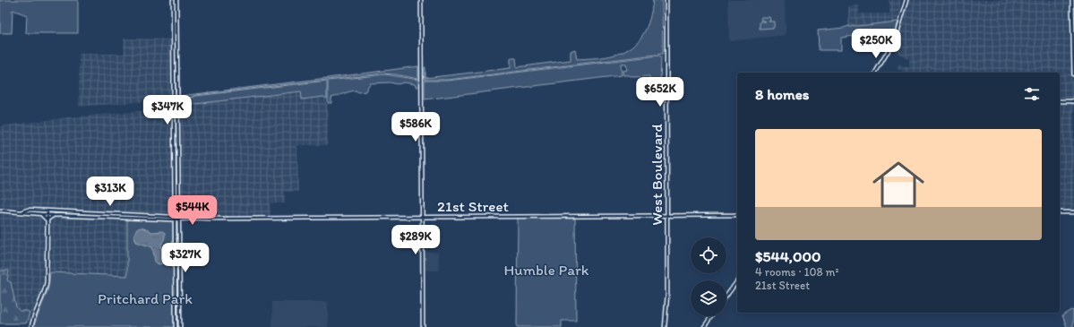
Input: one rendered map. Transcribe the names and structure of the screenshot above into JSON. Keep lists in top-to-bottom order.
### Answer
{
  "streets": {
    "street": ["West Boulevard", "21st Street"]
  },
  "crossings": [
    ["West Boulevard", "21st Street"]
  ],
  "parks": ["Humble Park", "Pritchard Park"],
  "page": {
    "price": [
      "$250K",
      "$652K",
      "$347K",
      "$586K",
      "$313K",
      "$544K",
      "$289K",
      "$327K"
    ],
    "heading": "8 homes",
    "list": [
      {
        "name": "$544,000",
        "note": "4 rooms · 108 m² · 21st Street"
      }
    ]
  }
}
